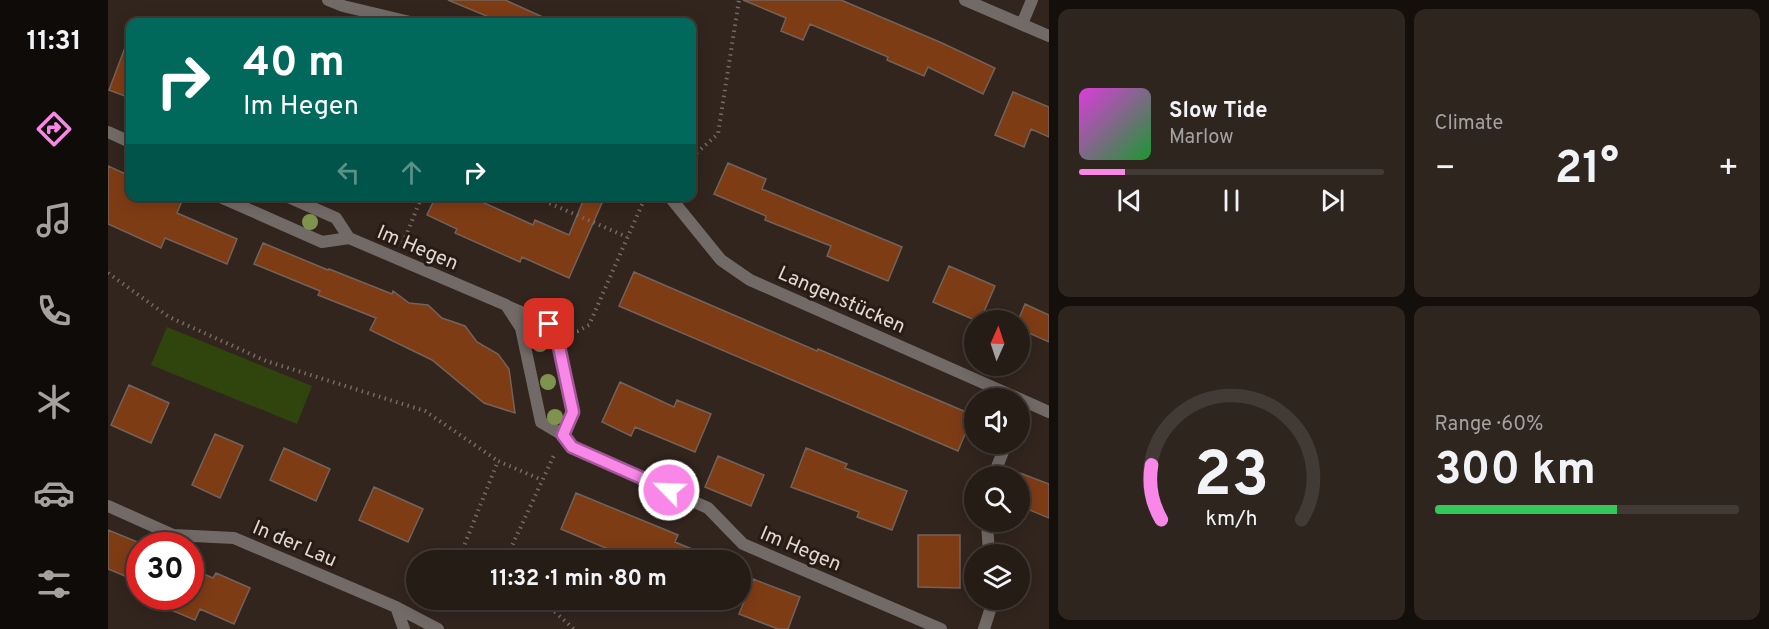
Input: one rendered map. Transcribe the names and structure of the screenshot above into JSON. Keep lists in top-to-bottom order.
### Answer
{
  "streets": {
    "street": ["Im Hegen", "Langenstücken", "In der Lau"]
  },
  "north": "top",
  "page": {
    "tabs": "11:31",
    "tile": [
      "Climate",
      ["Range · 60%", "300 km"]
    ],
    "turn": ["40 m", "Im Hegen"],
    "song": ["Slow Tide", "Marlow"],
    "heat": ["−", "21°", "+"],
    "limit": "30",
    "trip": "11:32 · 1 min · 80 m",
    "gauge": ["23", "km/h"]
  }
}
